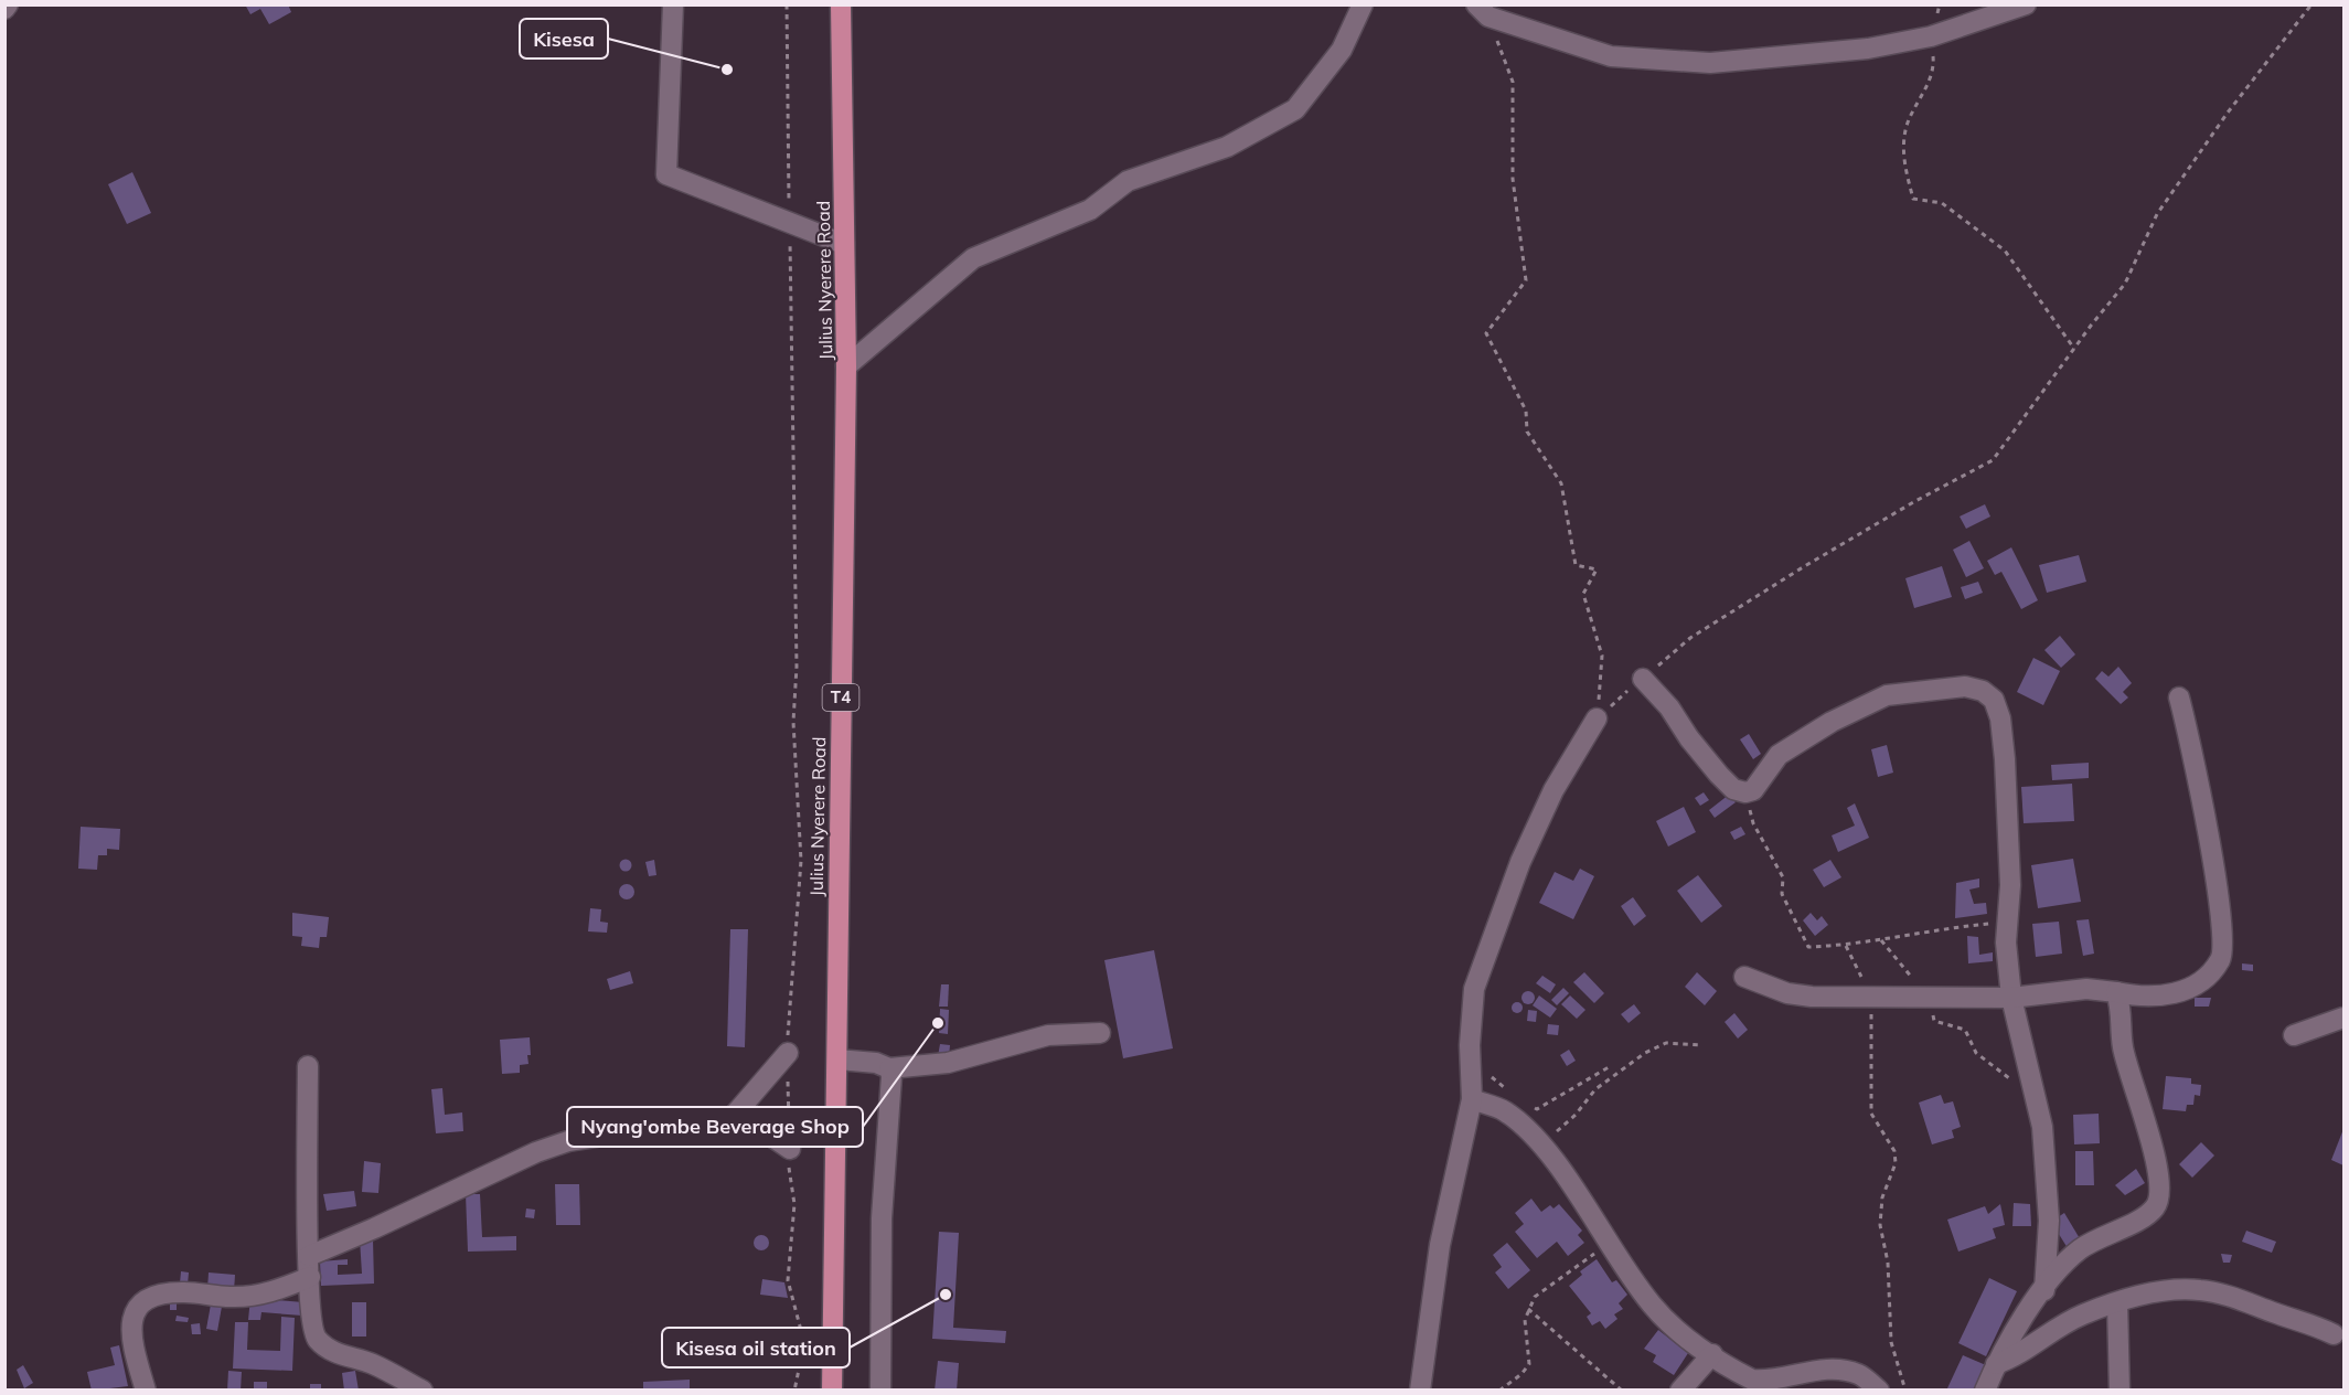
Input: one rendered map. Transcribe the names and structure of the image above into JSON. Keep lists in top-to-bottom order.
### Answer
{
  "streets": {
    "highway": ["Julius Nyerere Road", "T4"]
  },
  "places": ["Kisesa", "Nyang'ombe Beverage Shop", "Kisesa oil station"]
}
